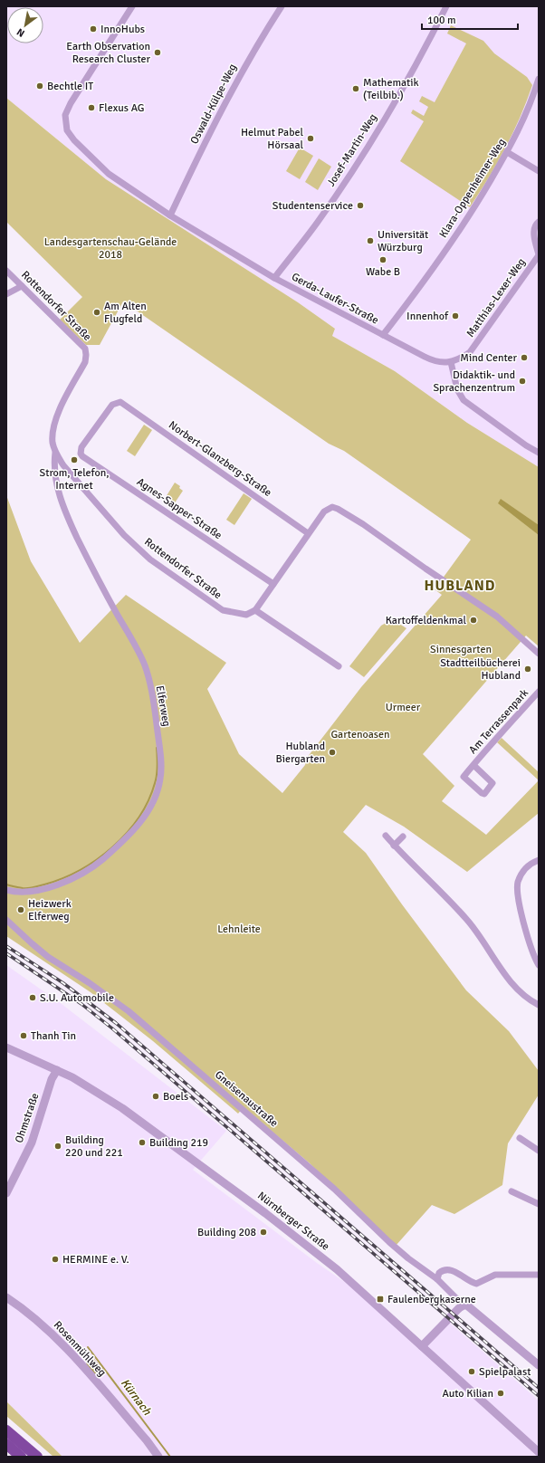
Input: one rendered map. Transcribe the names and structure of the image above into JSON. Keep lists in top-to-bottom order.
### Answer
{
  "streets": {
    "street": [
      "Oswald-Külpe-Weg",
      "Josef-Martin-Weg",
      "Klara-Oppenheimer-Weg",
      "Matthias-Lexer-Weg",
      "Gerda-Laufer-Straße",
      "Rottendorfer Straße",
      "Norbert-Glanzberg-Straße",
      "Agnes-Sapper-Straße",
      "Elferweg",
      "Am Terrassenpark",
      "Gneisenaustraße",
      "Ohmstraße",
      "Nürnberger Straße",
      "Rosenmühlweg"
    ]
  },
  "crossings": [
    ["Oswald-Külpe-Weg", "Gerda-Laufer-Straße"],
    ["Josef-Martin-Weg", "Gerda-Laufer-Straße"],
    ["Klara-Oppenheimer-Weg", "Gerda-Laufer-Straße"],
    ["Matthias-Lexer-Weg", "Gerda-Laufer-Straße"],
    ["Rottendorfer Straße", "Elferweg"],
    ["Norbert-Glanzberg-Straße", "Agnes-Sapper-Straße"],
    ["Ohmstraße", "Nürnberger Straße"]
  ],
  "districts": ["HUBLAND"],
  "water": ["Kürnach"],
  "parks": [
    "Landesgartenschau-Gelände 2018",
    "Sinnesgarten",
    "Urmeer",
    "Gartenoasen",
    "Lehnleite"
  ],
  "places": {
    "other": [
      "InnoHubs",
      "Earth Observation Research Cluster",
      "Bechtle IT",
      "Mathematik (Teilbib.)",
      "Flexus AG",
      "Helmut Pabel Hörsaal",
      "Studentenservice",
      "Universität Würzburg",
      "Wabe B",
      "Am Alten Flugfeld",
      "Innenhof",
      "Mind Center",
      "Didaktik- und Sprachenzentrum",
      "Strom, Telefon, Internet",
      "Kartoffeldenkmal",
      "Stadtteilbücherei Hubland",
      "Hubland Biergarten",
      "Heizwerk Elferweg",
      "S.U. Automobile",
      "Thanh Tin",
      "Boels",
      "Building 219",
      "Building 220 und 221",
      "Building 208",
      "HERMINE e. V.",
      "Spielpalast",
      "Auto Kilian"
    ],
    "transit": ["Faulenbergkaserne"]
  },
  "scale_bar": "100 m",
  "north": "bottom left"
}
